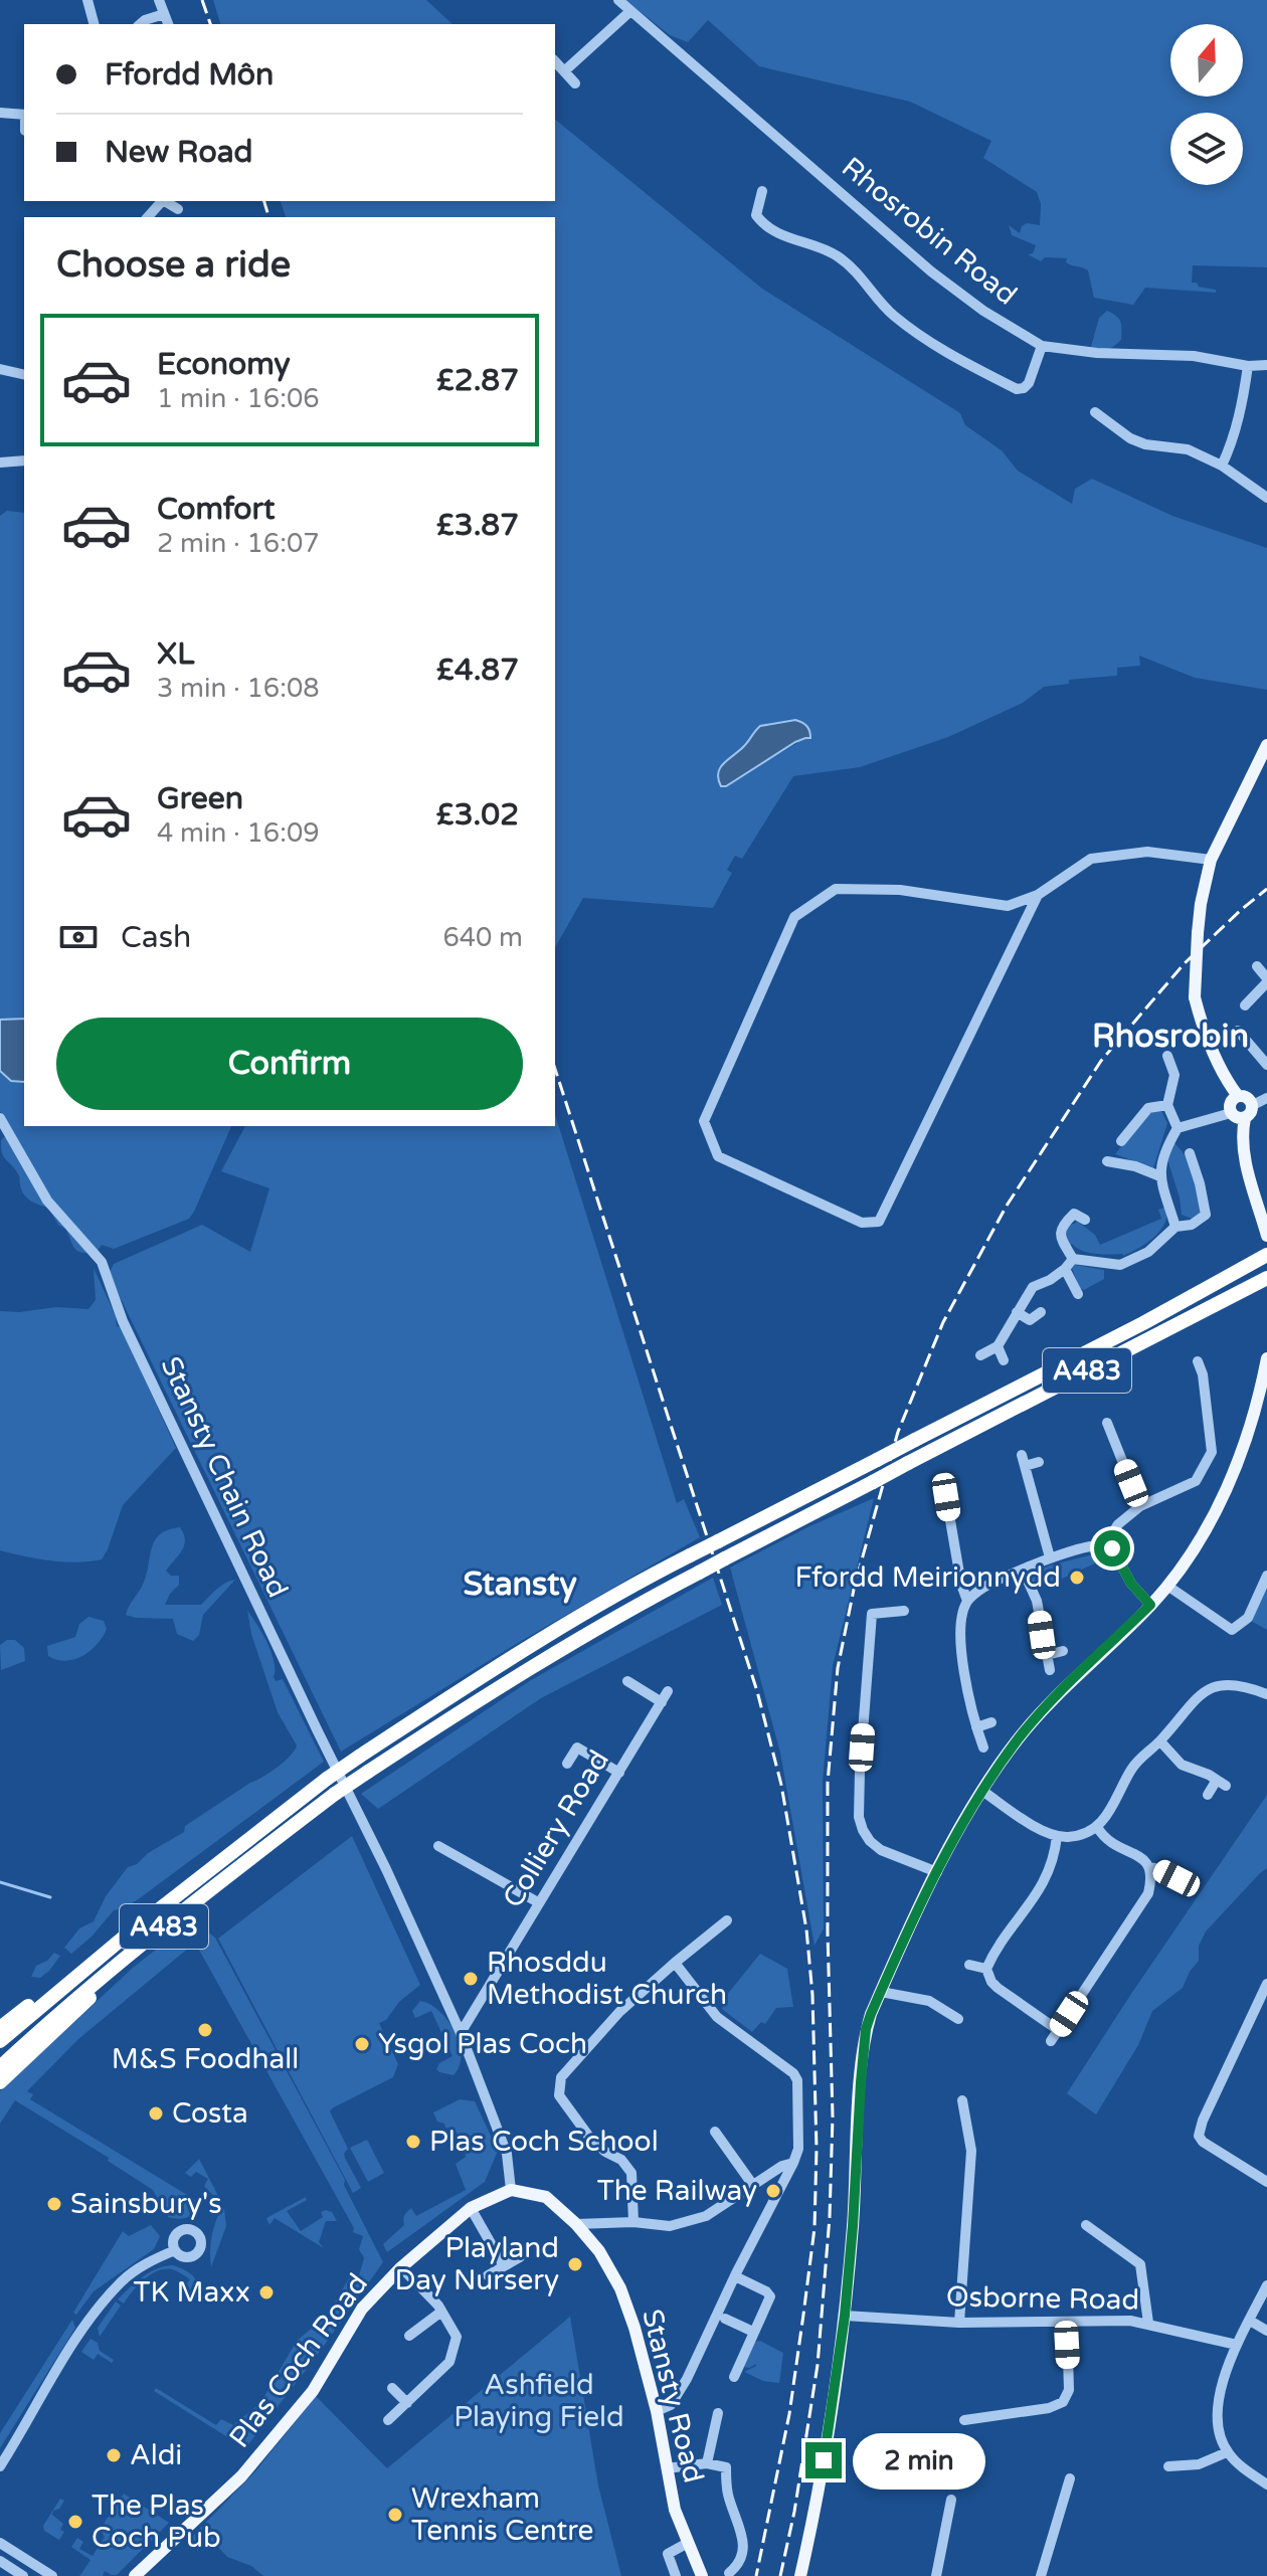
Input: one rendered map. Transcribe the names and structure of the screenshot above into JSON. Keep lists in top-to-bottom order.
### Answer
{
  "streets": {
    "highway": ["A483"],
    "main road": ["Plas Coch Road", "Stansty Road"],
    "street": [
      "Rhosrobin Road",
      "Stansty Chain Road",
      "Colliery Road",
      "Osborne Road"
    ]
  },
  "crossings": [
    ["Stansty Chain Road", "Colliery Road"],
    ["Plas Coch Road", "Stansty Road"]
  ],
  "districts": ["Rhosrobin", "Stansty"],
  "parks": ["Ashfield Playing Field"],
  "places": [
    "Ffordd Meirionnydd",
    "Rhosddu Methodist Church",
    "M&S Foodhall",
    "Ysgol Plas Coch",
    "Costa",
    "Plas Coch School",
    "The Railway",
    "Sainsbury's",
    "Playland Day Nursery",
    "TK Maxx",
    "Aldi",
    "Wrexham Tennis Centre",
    "The Plas Coch Pub"
  ],
  "north": "top",
  "page": {
    "banner": ["Ffordd Môn", "New Road"],
    "heading": "Choose a ride",
    "list": [
      {
        "name": "Economy",
        "note": "1 min · 16:06",
        "value": "£2.87"
      },
      {
        "name": "Comfort",
        "note": "2 min · 16:07",
        "value": "£3.87"
      },
      {
        "name": "XL",
        "note": "3 min · 16:08",
        "value": "£4.87"
      },
      {
        "name": "Green",
        "note": "4 min · 16:09",
        "value": "£3.02"
      }
    ],
    "pay": ["Cash", "640 m"],
    "buttons": "Confirm",
    "bubble": "2 min"
  }
}
